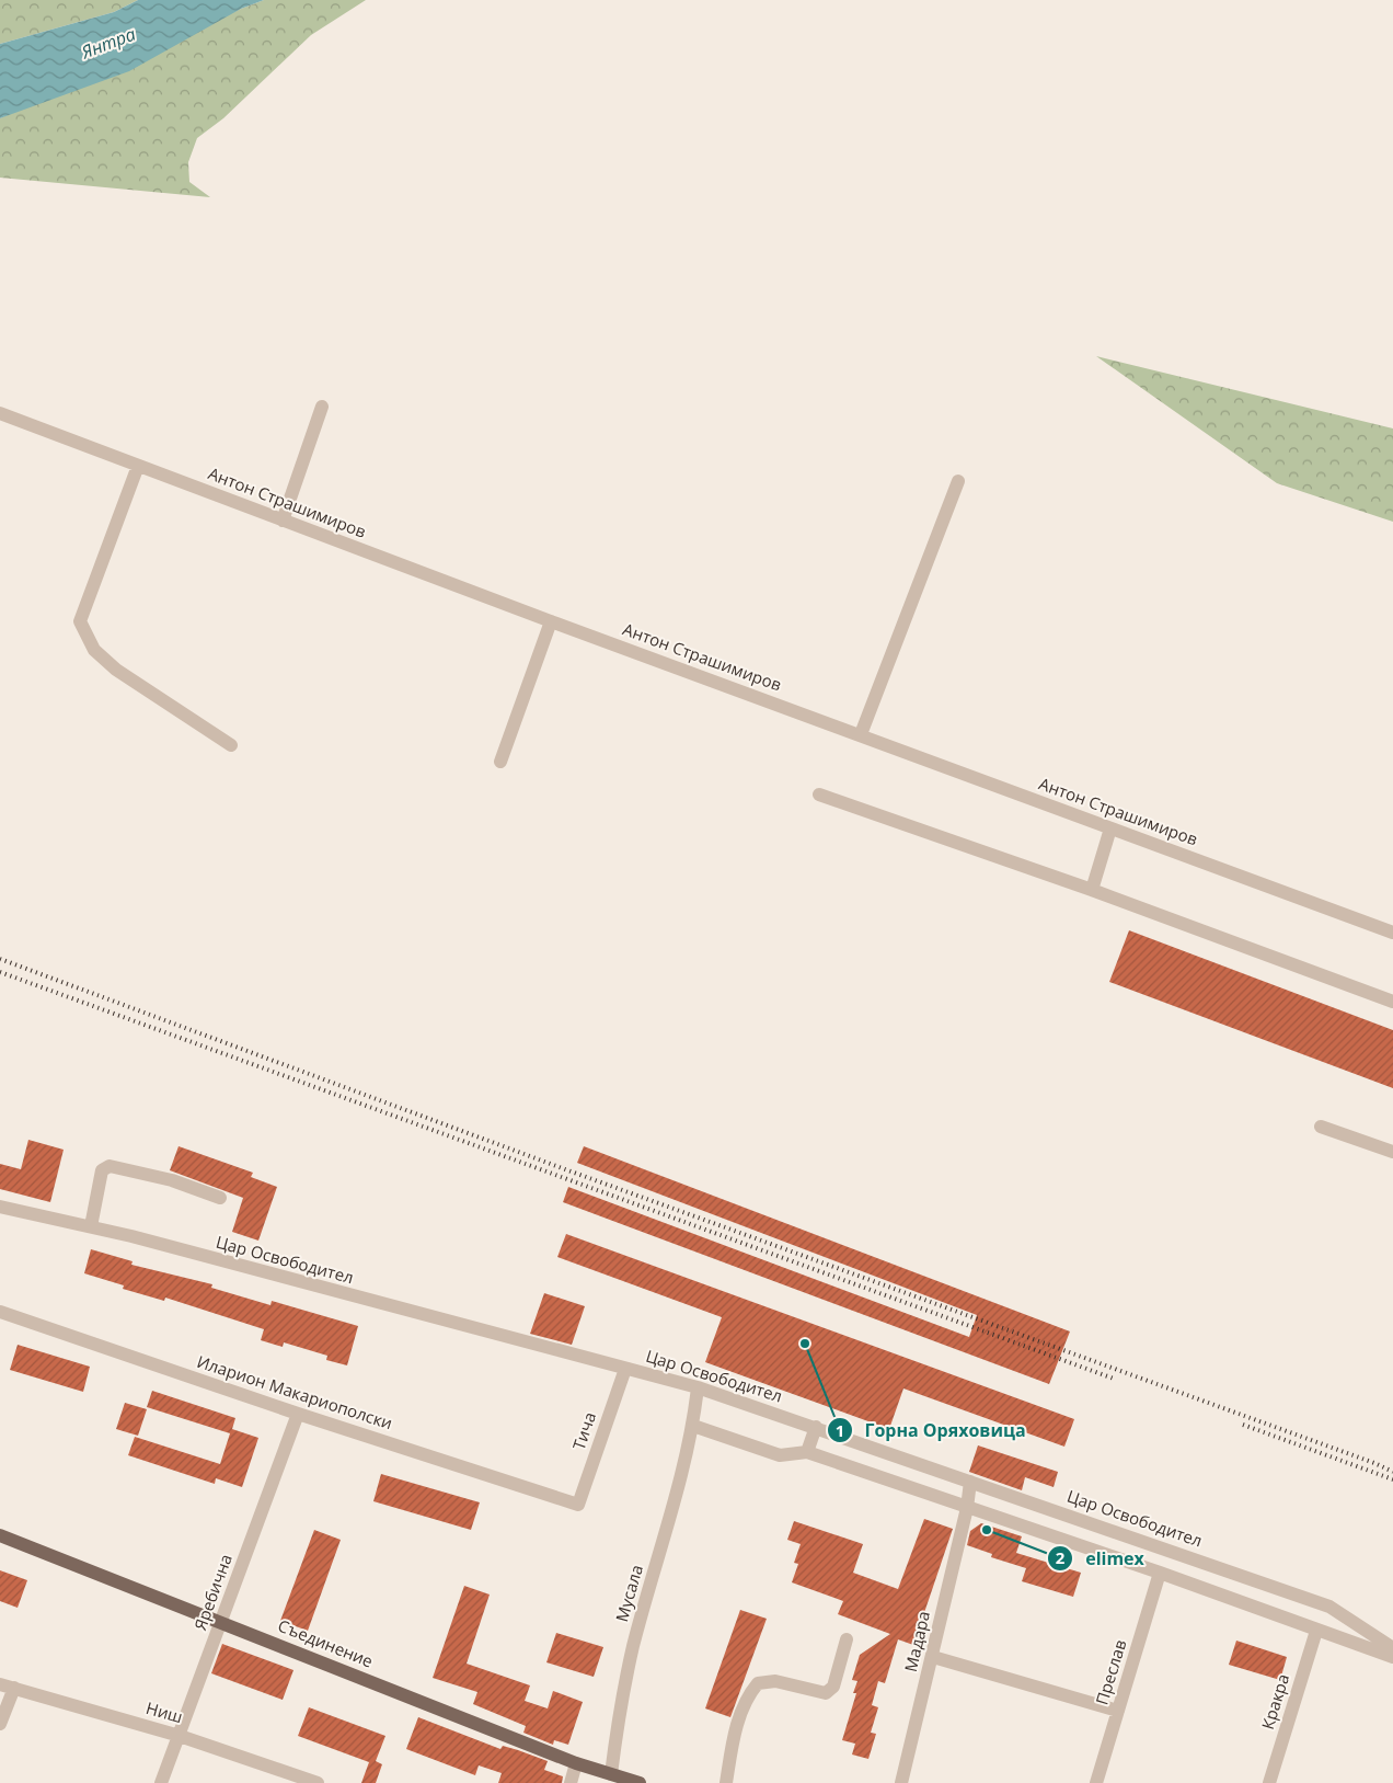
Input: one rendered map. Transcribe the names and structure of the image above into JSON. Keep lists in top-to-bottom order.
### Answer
{
  "streets": {
    "main road": ["Съединение"],
    "street": [
      "Антон Страшимиров",
      "Цар Освободител",
      "Иларион Макариополски",
      "Тича",
      "Яребична",
      "Мусала",
      "Мадара",
      "Преслав",
      "Кракра",
      "Ниш"
    ]
  },
  "crossings": [
    ["Цар Освободител", "Тича"],
    ["Цар Освободител", "Мусала"],
    ["Цар Освободител", "Мадара"],
    ["Иларион Макариополски", "Тича"],
    ["Иларион Макариополски", "Яребична"],
    ["Яребична", "Съединение"],
    ["Яребична", "Ниш"],
    ["Мусала", "Съединение"]
  ],
  "water": ["Янтра"],
  "places": ["Горна Оряховица", "elimex"]
}
